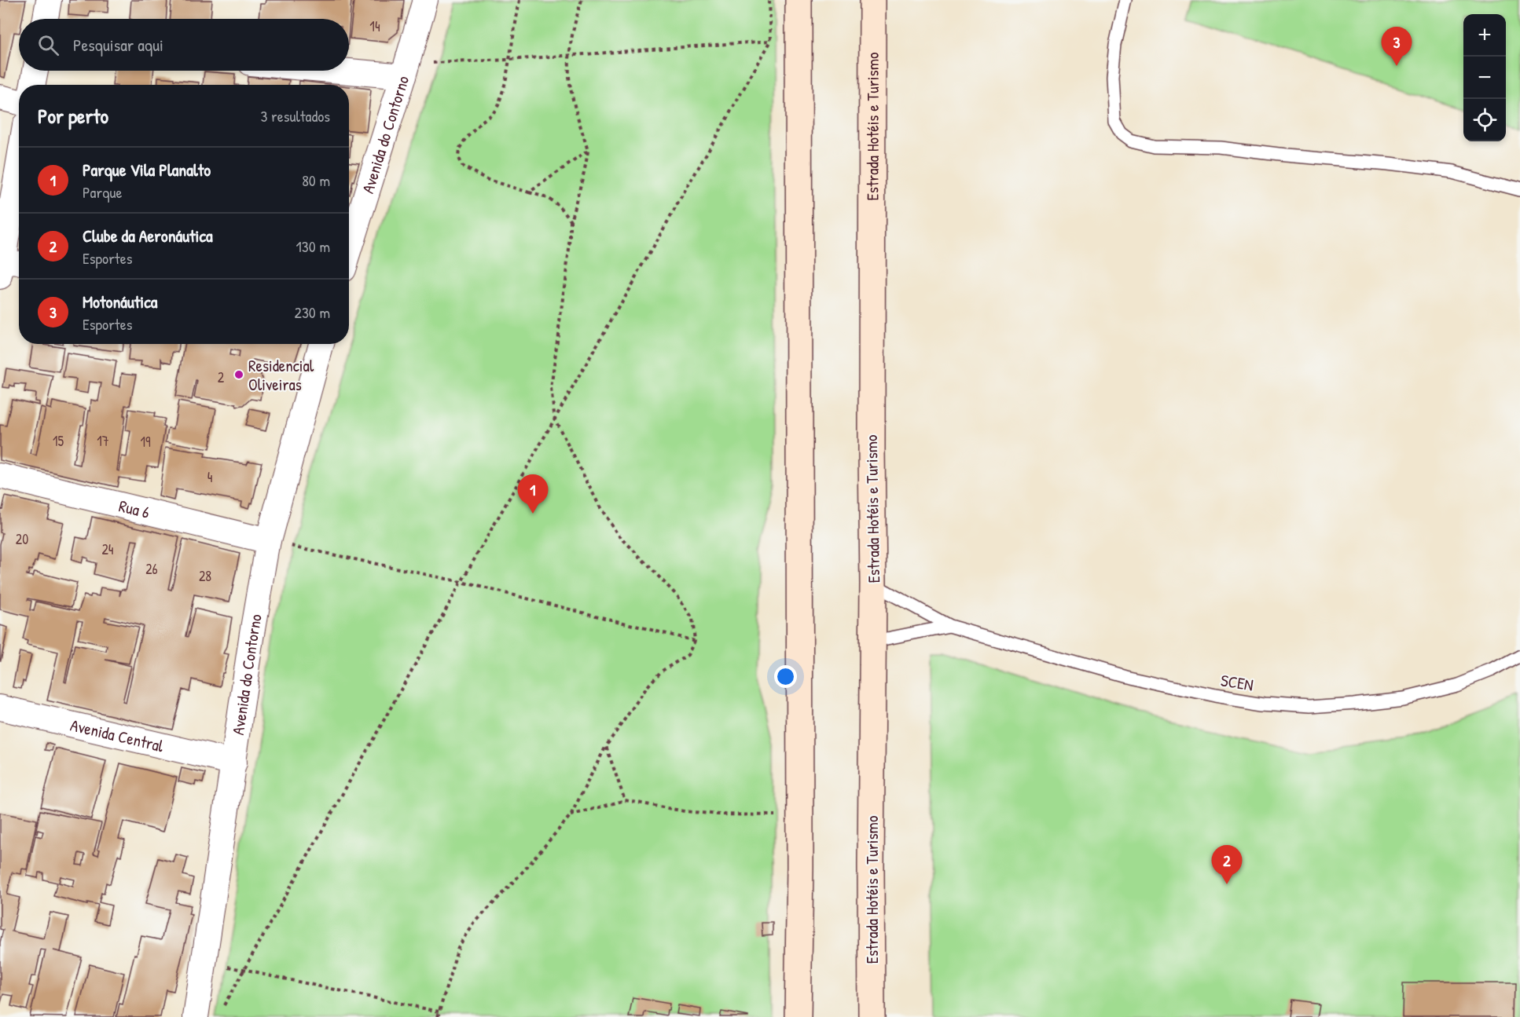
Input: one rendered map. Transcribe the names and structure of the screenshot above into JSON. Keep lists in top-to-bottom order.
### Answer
{
  "streets": {
    "main road": ["Estrada Hotéis e Turismo"],
    "street": ["Avenida do Contorno", "Rua 6", "Avenida Central"],
    "lane": ["SCEN"]
  },
  "crossings": [
    ["Estrada Hotéis e Turismo", "SCEN"],
    ["Avenida do Contorno", "Rua 6"],
    ["Avenida do Contorno", "Avenida Central"]
  ],
  "places": ["Residencial Oliveiras"],
  "house_numbers": [
    "14",
    "2",
    "15",
    "17",
    "19",
    "4",
    "20",
    "24",
    "26",
    "28"
  ],
  "page": {
    "map_buttons": ["+", "−"],
    "search": "Pesquisar aqui",
    "pins": ["3", "1", "2"],
    "heading": ["Por perto", "3 resultados"],
    "list": [
      {
        "mark": "1",
        "name": "Parque Vila Planalto",
        "note": "Parque",
        "value": "80 m"
      },
      {
        "mark": "2",
        "name": "Clube da Aeronáutica",
        "note": "Esportes",
        "value": "130 m"
      },
      {
        "mark": "3",
        "name": "Motonáutica",
        "note": "Esportes",
        "value": "230 m"
      }
    ]
  }
}
